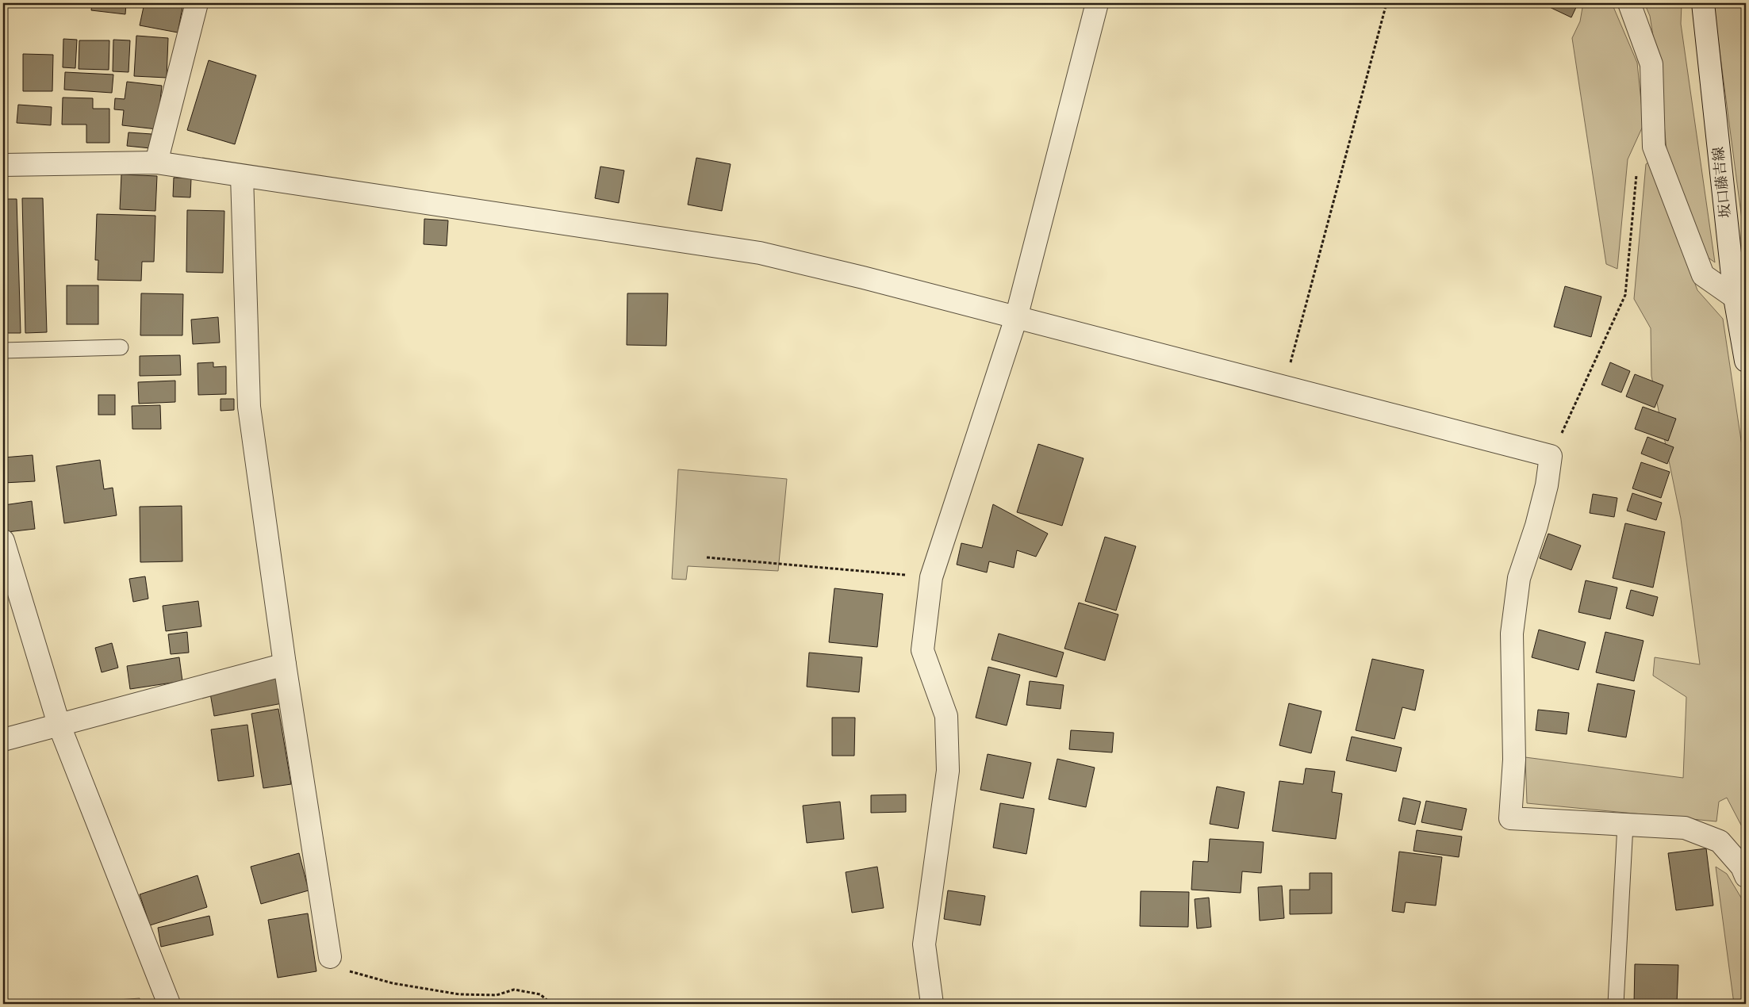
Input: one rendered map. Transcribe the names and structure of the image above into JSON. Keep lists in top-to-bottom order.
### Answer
{
  "streets": {
    "street": ["坂口藤吉線"]
  }
}
